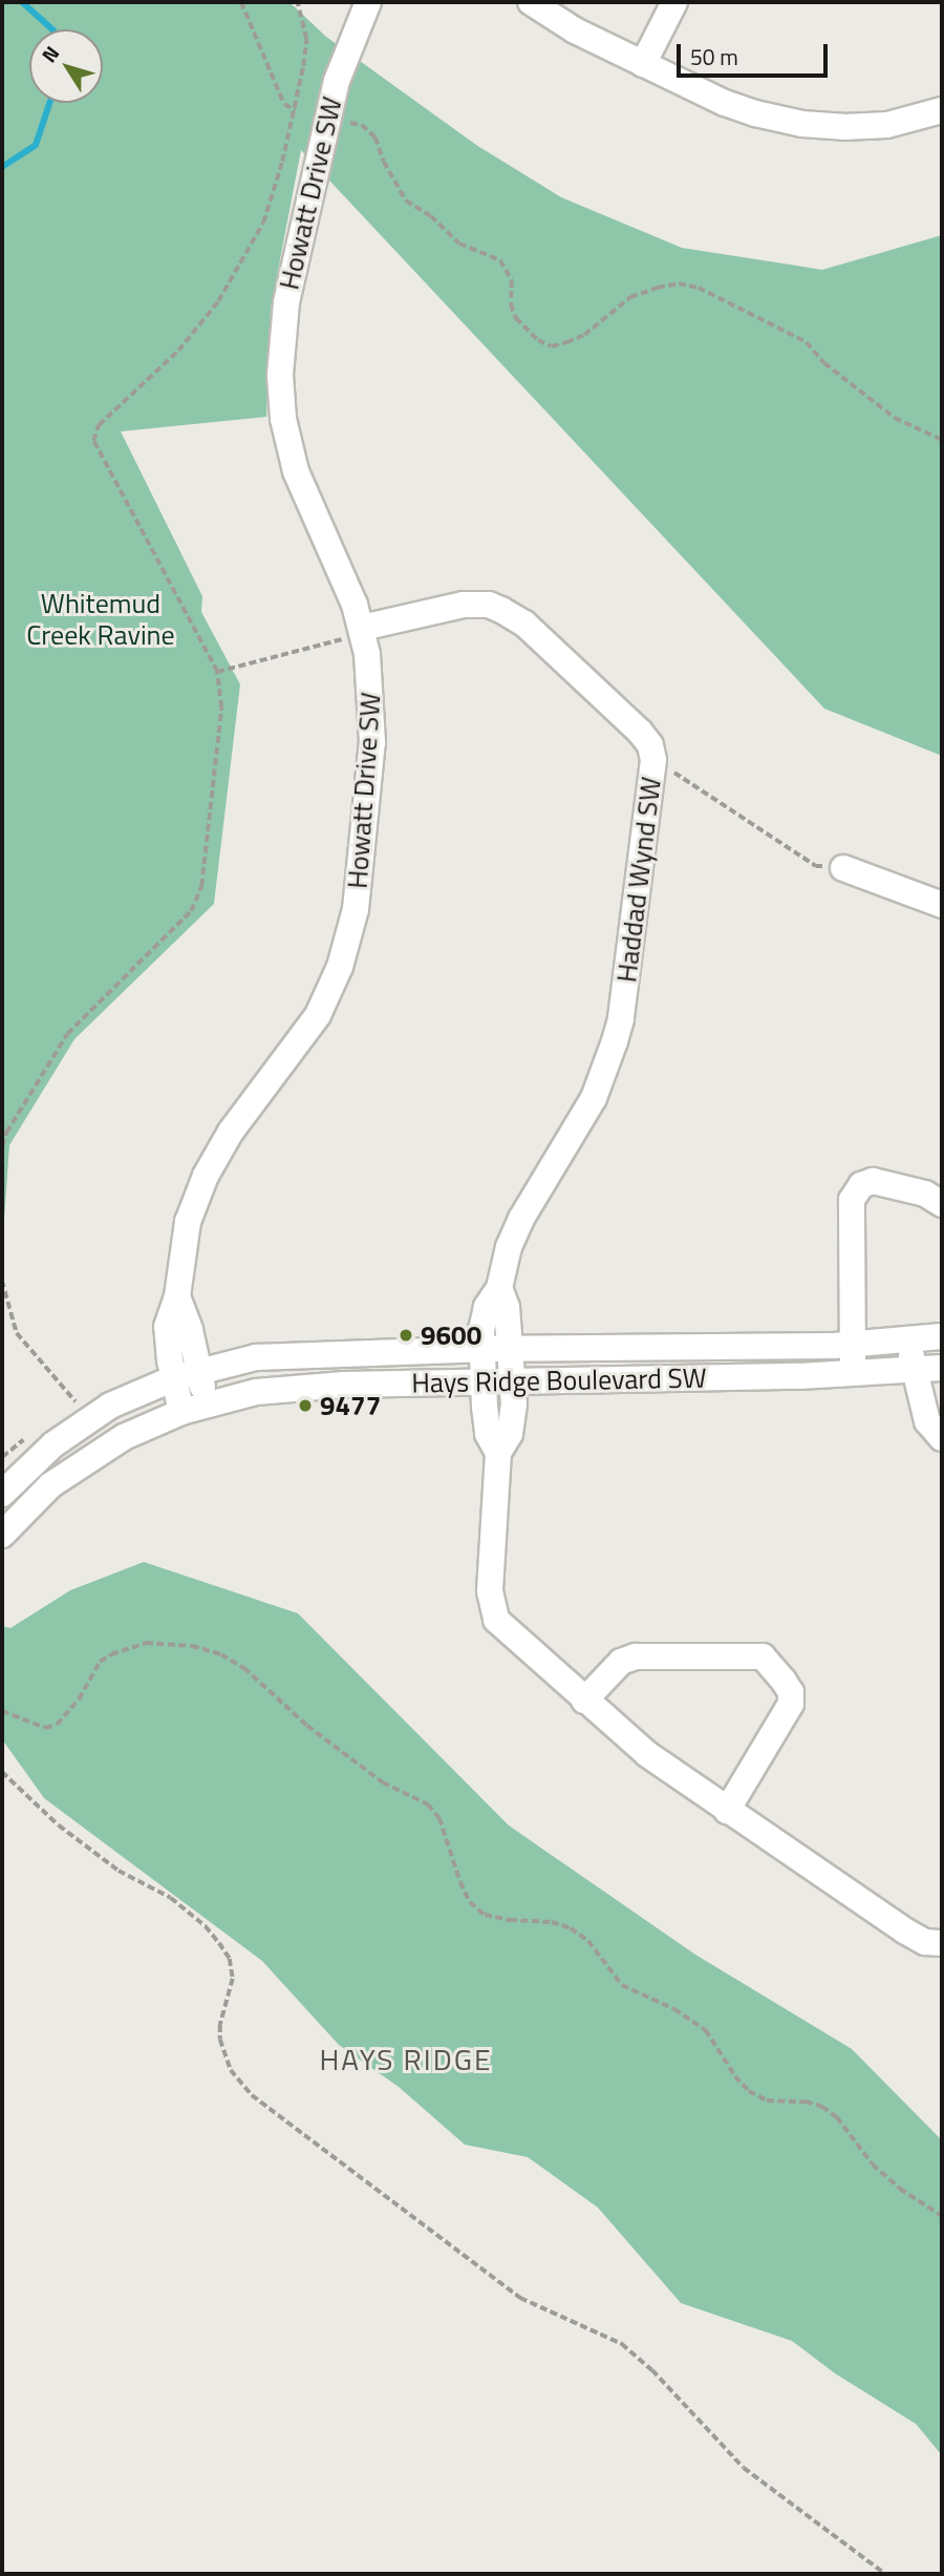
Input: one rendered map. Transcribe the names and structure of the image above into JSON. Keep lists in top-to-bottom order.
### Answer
{
  "streets": {
    "street": ["Howatt Drive SW", "Haddad Wynd SW", "Hays Ridge Boulevard SW"]
  },
  "crossings": [
    ["Howatt Drive SW", "Haddad Wynd SW"],
    ["Howatt Drive SW", "Hays Ridge Boulevard SW"],
    ["Haddad Wynd SW", "Hays Ridge Boulevard SW"]
  ],
  "districts": ["HAYS RIDGE"],
  "parks": ["Whitemud Creek Ravine"],
  "places": ["9600", "9477"],
  "scale_bar": "50 m",
  "north": "top left"
}
